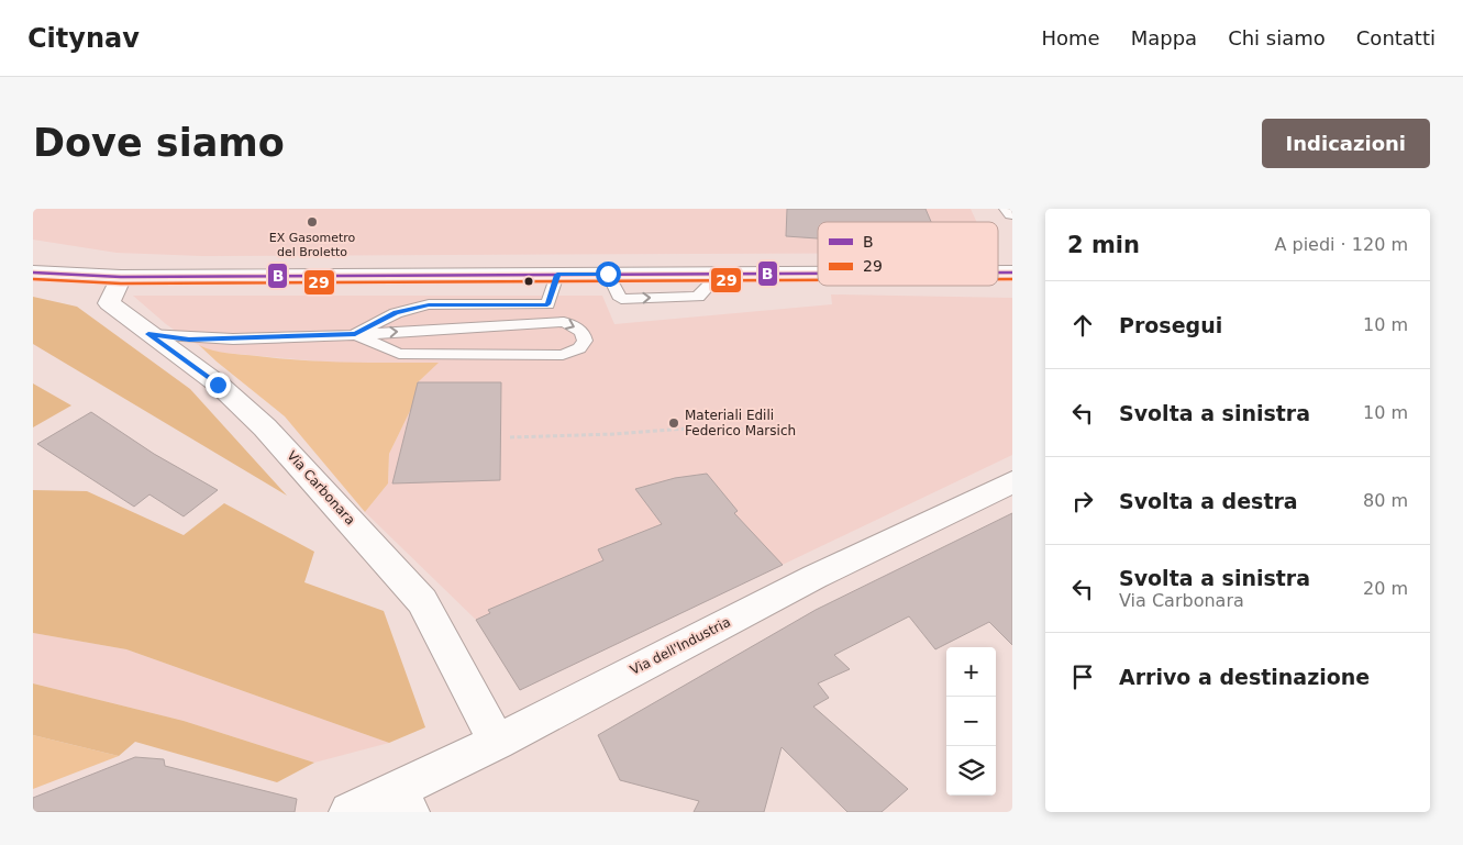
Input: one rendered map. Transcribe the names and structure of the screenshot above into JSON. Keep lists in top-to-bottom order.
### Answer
{
  "streets": {
    "street": ["Via Carbonara", "Via dell'Industria"]
  },
  "crossings": [
    ["Via Carbonara", "Via dell'Industria"]
  ],
  "places": ["EX Gasometro del Broletto", "Materiali Edili Federico Marsich"],
  "lines": ["transit line B", "transit line 29"],
  "legend": ["B", "29"],
  "page": {
    "header": "Citynav",
    "nav": [
      "Home",
      "Mappa",
      "Chi siamo",
      "Contatti"
    ],
    "buttons": "Indicazioni",
    "title": "Dove siamo",
    "heading": ["2 min", "A piedi · 120 m"],
    "list": [
      ["Prosegui", "10 m"],
      ["Svolta a sinistra", "10 m"],
      ["Svolta a destra", "80 m"],
      ["Svolta a sinistra", "Via Carbonara", "20 m"],
      "Arrivo a destinazione"
    ],
    "map_buttons": ["+", "−"]
  }
}
